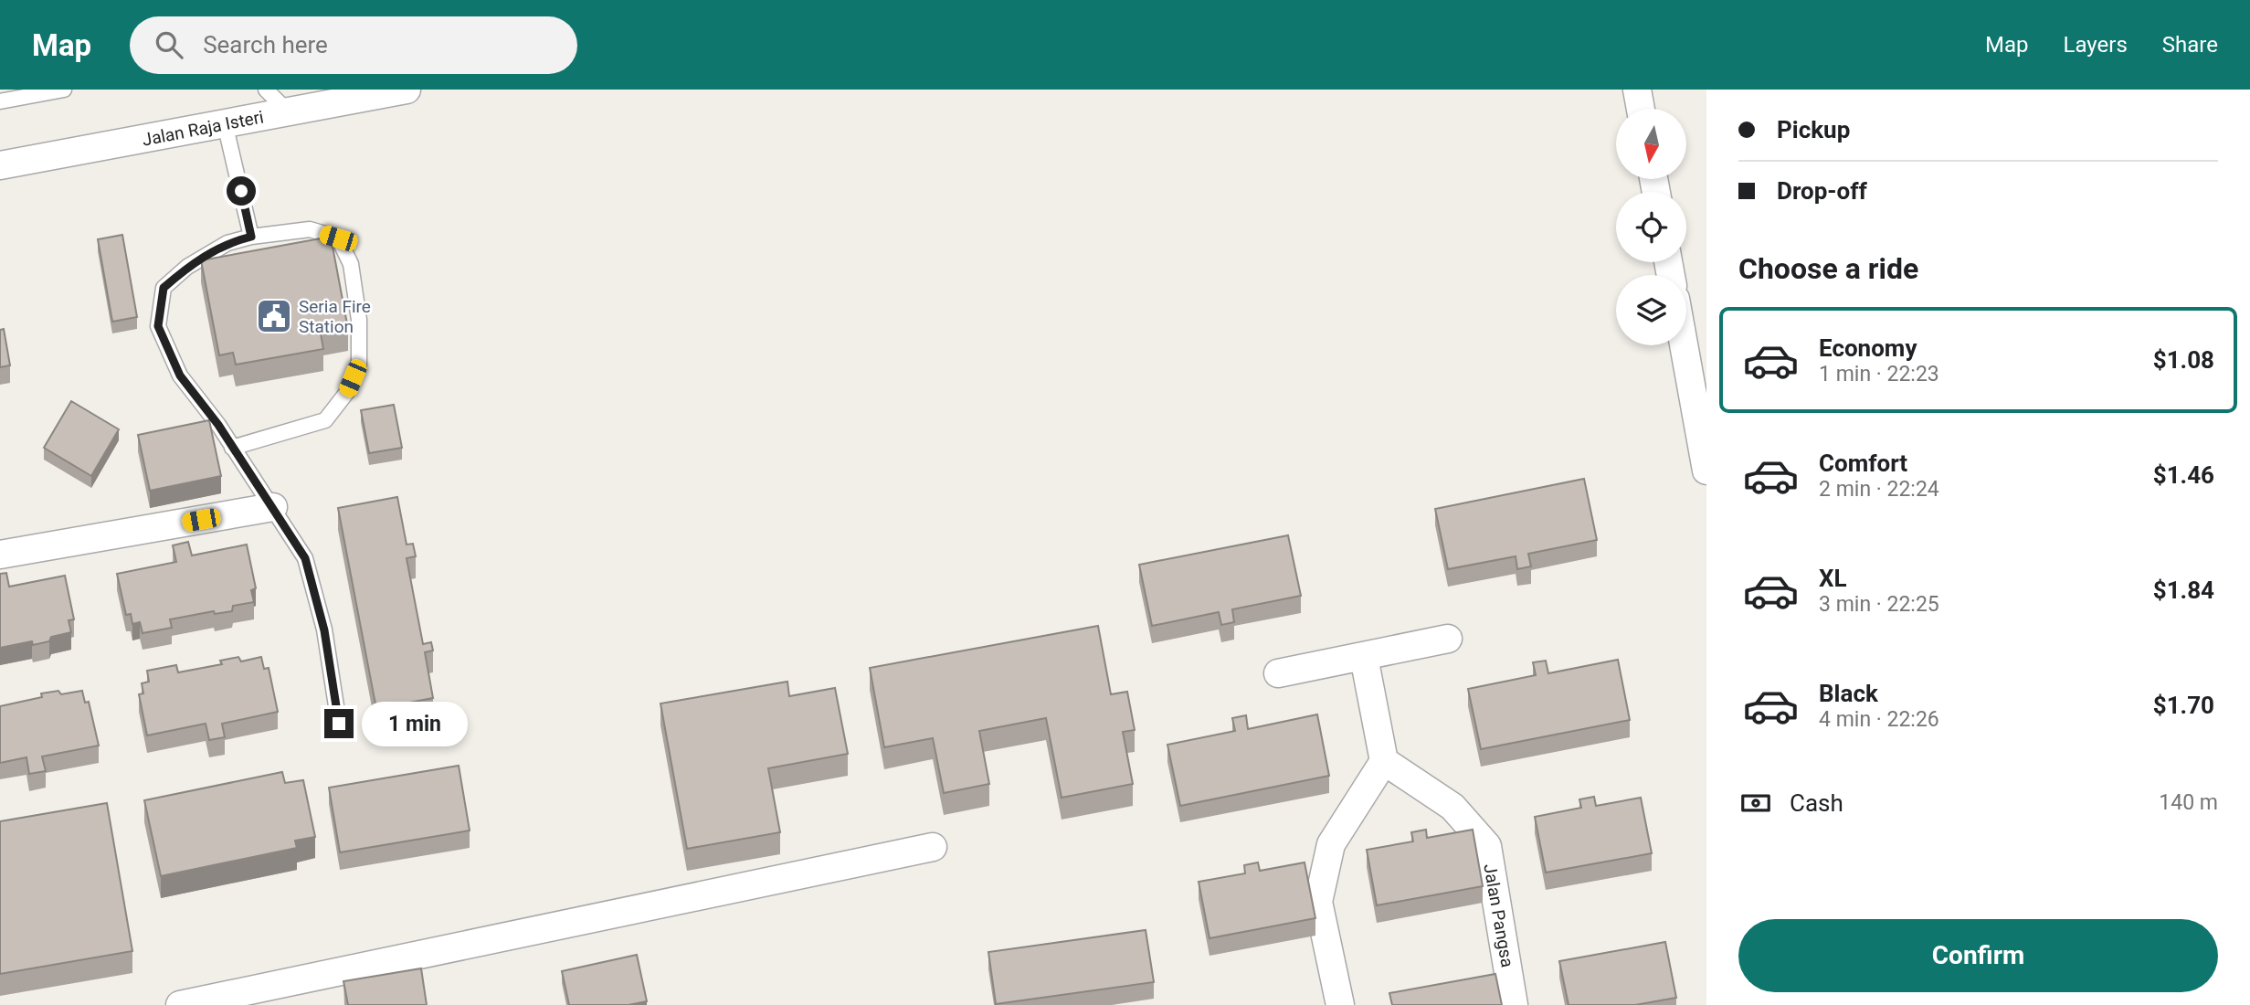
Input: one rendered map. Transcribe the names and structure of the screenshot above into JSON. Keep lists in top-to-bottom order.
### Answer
{
  "streets": {
    "street": ["Jalan Raja Isteri", "Jalan Pangsa"]
  },
  "places": {
    "public building": ["Seria Fire Station"]
  },
  "north": "bottom",
  "page": {
    "header": "Map",
    "search": "Search here",
    "nav": ["Map", "Layers", "Share"],
    "banner": ["Pickup", "Drop-off"],
    "heading": "Choose a ride",
    "list": [
      {
        "name": "Economy",
        "note": "1 min · 22:23",
        "value": "$1.08"
      },
      {
        "name": "Comfort",
        "note": "2 min · 22:24",
        "value": "$1.46"
      },
      {
        "name": "XL",
        "note": "3 min · 22:25",
        "value": "$1.84"
      },
      {
        "name": "Black",
        "note": "4 min · 22:26",
        "value": "$1.70"
      }
    ],
    "bubble": "1 min",
    "pay": ["Cash", "140 m"],
    "buttons": "Confirm"
  }
}
